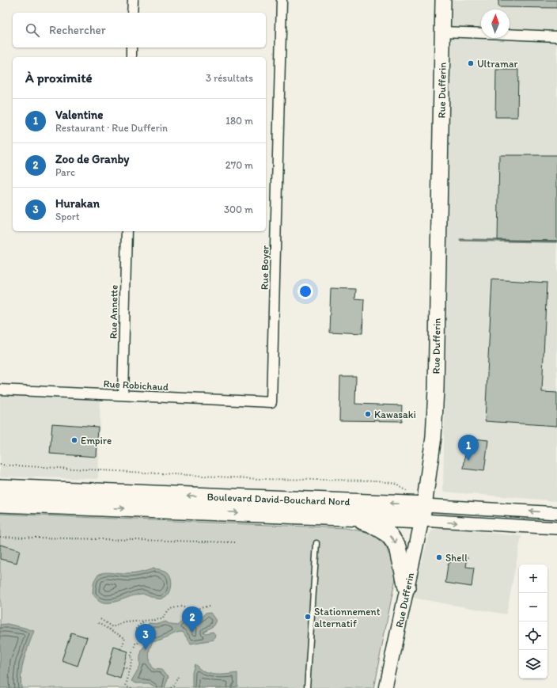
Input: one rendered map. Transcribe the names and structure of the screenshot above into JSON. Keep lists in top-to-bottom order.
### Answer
{
  "streets": {
    "highway": ["Boulevard David-Bouchard Nord"],
    "main road": ["Rue Dufferin"],
    "street": ["Rue Boyer", "Rue Annette", "Rue Robichaud"]
  },
  "crossings": [
    ["Rue Dufferin", "Boulevard David-Bouchard Nord"],
    ["Rue Boyer", "Rue Robichaud"],
    ["Rue Annette", "Rue Robichaud"]
  ],
  "places": [
    "Ultramar",
    "Kawasaki",
    "Empire",
    "Shell",
    "Stationnement alternatif"
  ],
  "north": "top",
  "page": {
    "search": "Rechercher",
    "heading": ["À proximité", "3 résultats"],
    "list": [
      {
        "mark": "1",
        "name": "Valentine",
        "note": "Restaurant · Rue Dufferin",
        "value": "180 m"
      },
      {
        "mark": "2",
        "name": "Zoo de Granby",
        "note": "Parc",
        "value": "270 m"
      },
      {
        "mark": "3",
        "name": "Hurakan",
        "note": "Sport",
        "value": "300 m"
      }
    ],
    "pins": ["1", "2", "3"],
    "map_buttons": ["+", "−"]
  }
}
